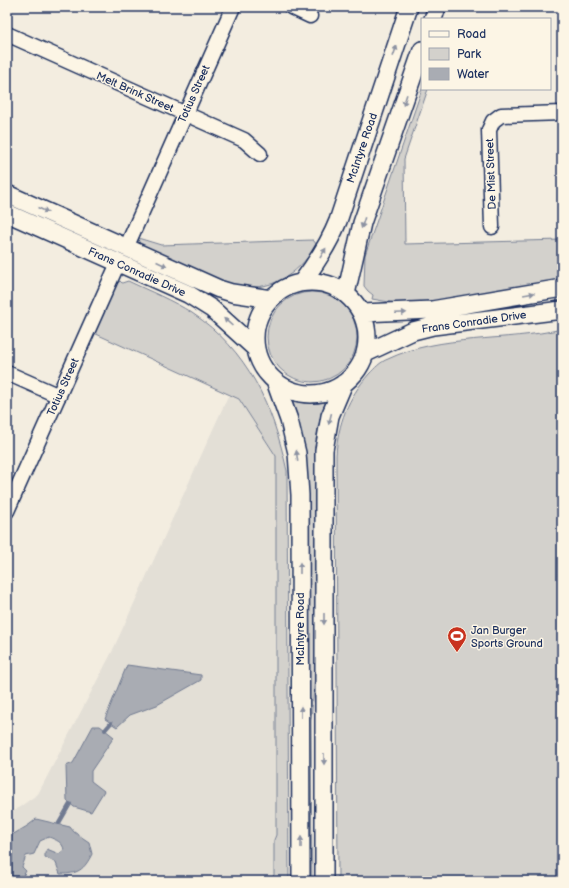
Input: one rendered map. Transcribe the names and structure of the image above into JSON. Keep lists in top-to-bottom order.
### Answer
{
  "streets": {
    "main road": ["McIntyre Road", "Frans Conradie Drive"],
    "street": ["Melt Brink Street", "Totius Street", "De Mist Street"]
  },
  "crossings": [
    ["Melt Brink Street", "Totius Street"],
    ["Totius Street", "Frans Conradie Drive"],
    ["McIntyre Road", "Frans Conradie Drive"]
  ],
  "places": {
    "sports": ["Jan Burger Sports Ground"]
  },
  "legend": ["Road", "Park", "Water"]
}
